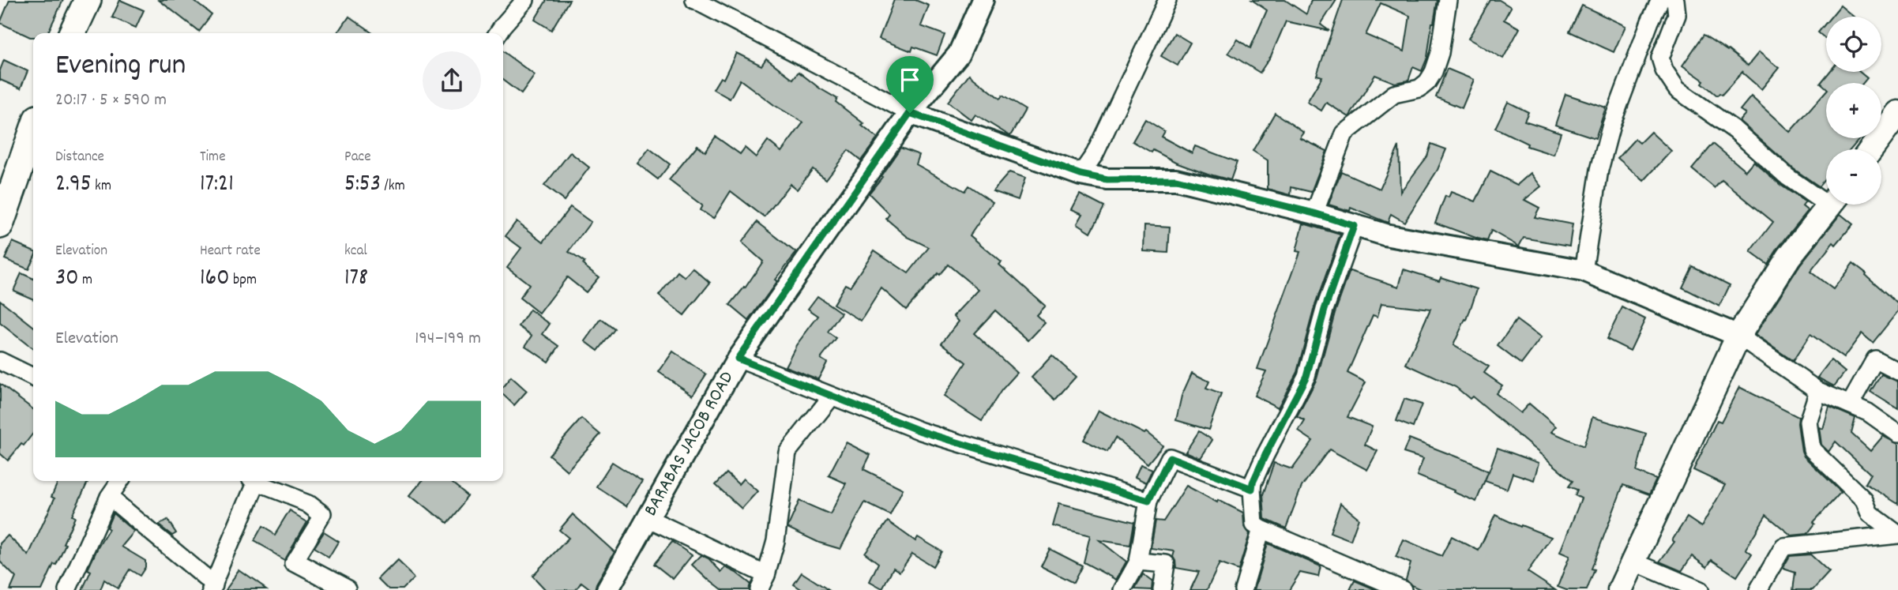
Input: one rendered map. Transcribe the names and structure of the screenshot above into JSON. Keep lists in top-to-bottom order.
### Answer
{
  "streets": {
    "street": ["BARABAS JACOB ROAD"]
  },
  "page": {
    "map_buttons": ["+", "−"],
    "heading": ["Evening run", "20:17 · 5 × 590 m"],
    "stats": [
      ["Distance", "2.95 km"],
      ["Time", "17:21"],
      ["Pace", "5:53 /km"],
      ["Elevation", "30 m"],
      ["Heart rate", "160 bpm"],
      ["kcal", "178"]
    ],
    "chart": ["Elevation", "194–199 m"]
  }
}
